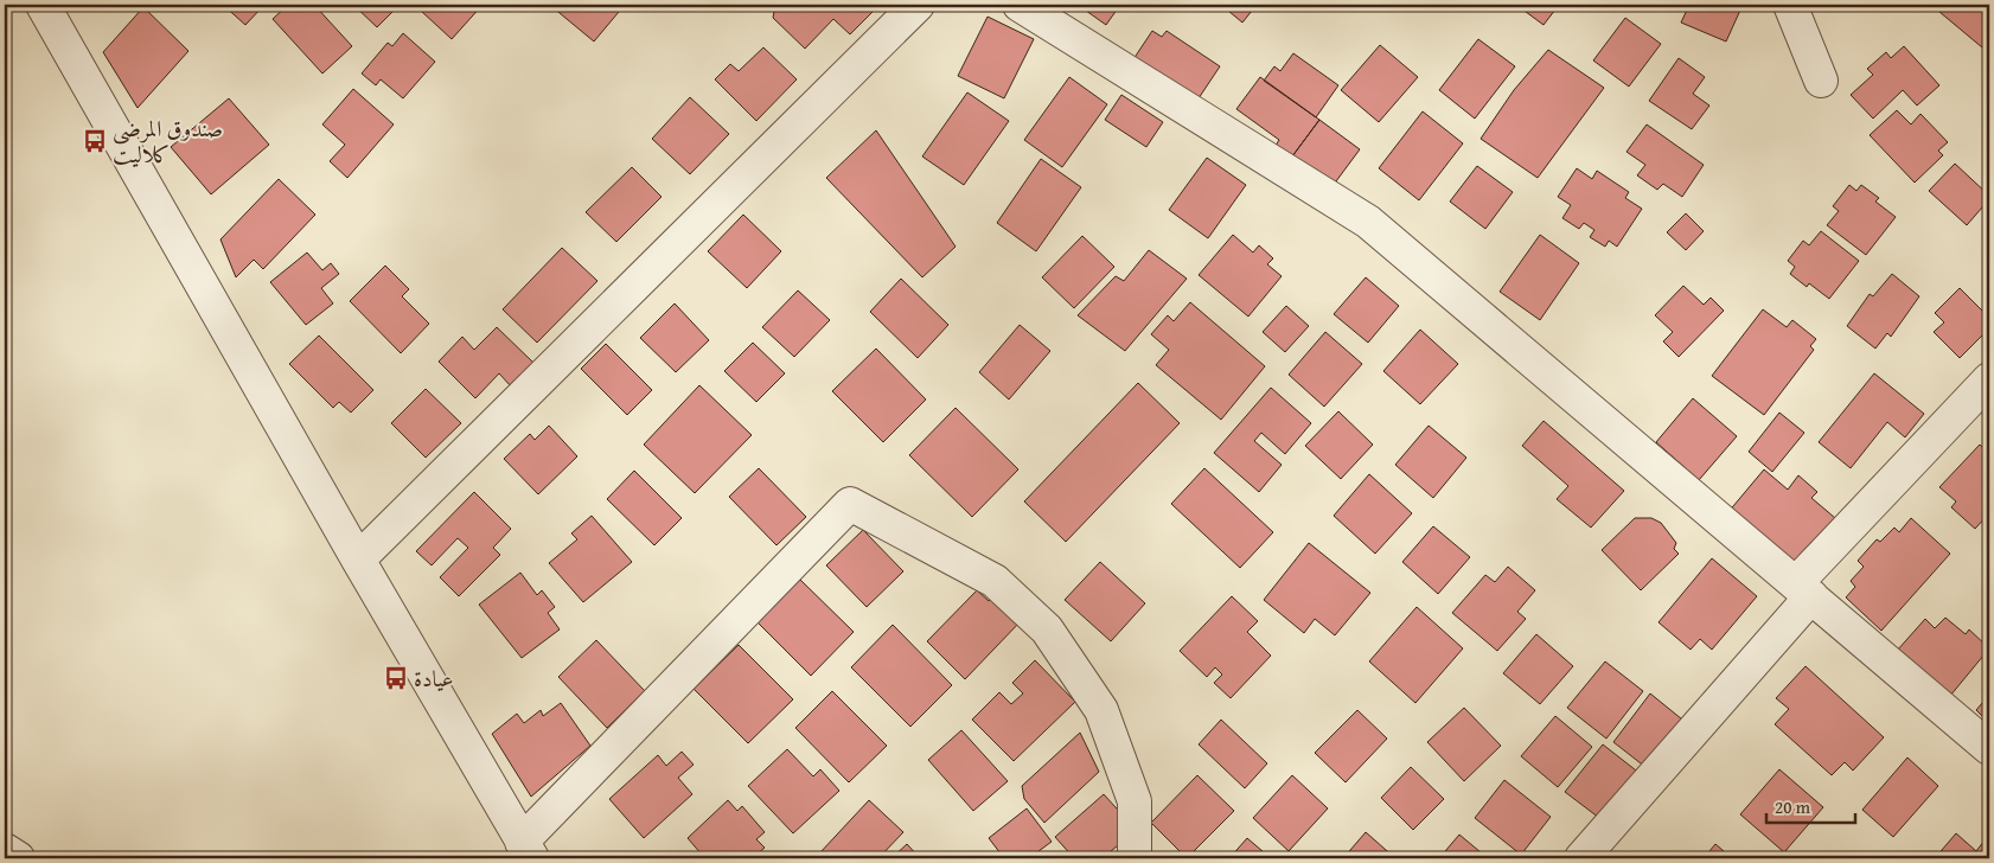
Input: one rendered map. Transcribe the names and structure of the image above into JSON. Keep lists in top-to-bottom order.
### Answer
{
  "places": {
    "bus stop": ["صندوق المرضى كلاليت", "عيادة"]
  },
  "scale_bar": "20 m"
}
